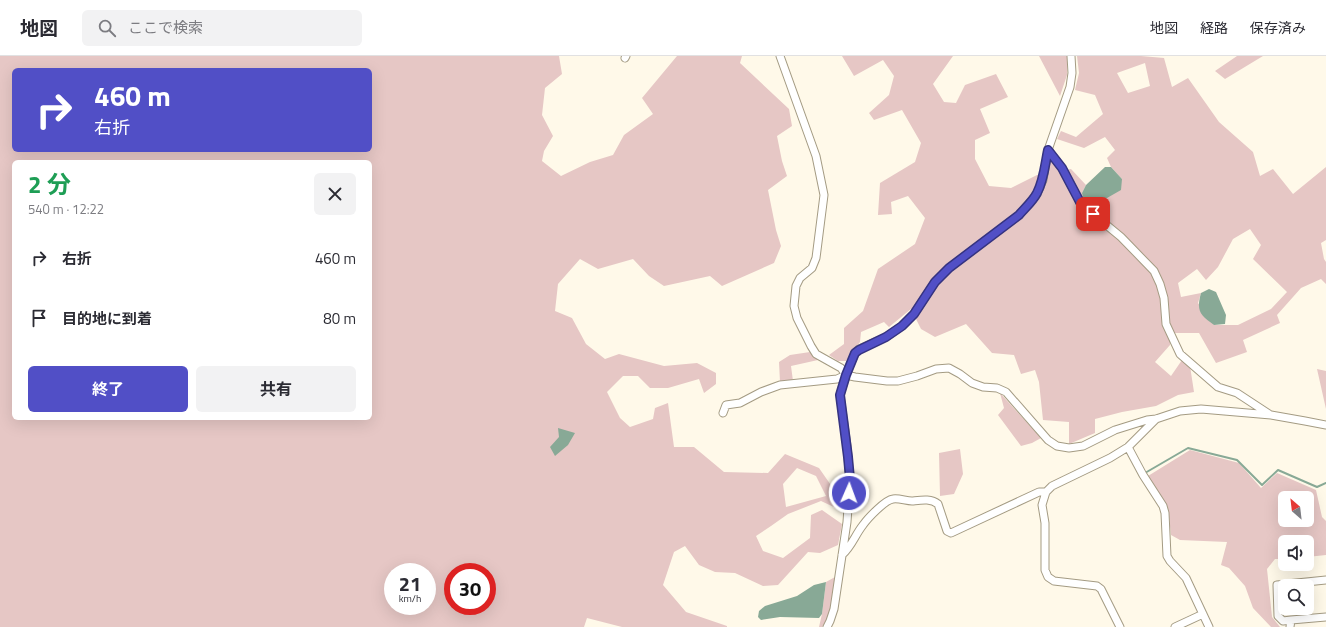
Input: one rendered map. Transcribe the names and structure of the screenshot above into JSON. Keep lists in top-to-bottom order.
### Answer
{
  "north": "top left",
  "page": {
    "header": "地図",
    "search": "ここで検索",
    "nav": ["地図", "経路", "保存済み"],
    "turn": ["460 m", "右折"],
    "heading": ["2 分", "540 m · 12:22"],
    "list": [
      {
        "name": "右折",
        "value": "460 m"
      },
      {
        "name": "目的地に到着",
        "value": "80 m"
      }
    ],
    "buttons": ["終了", "共有"],
    "speed": "21 km/h",
    "limit": "30"
  }
}
